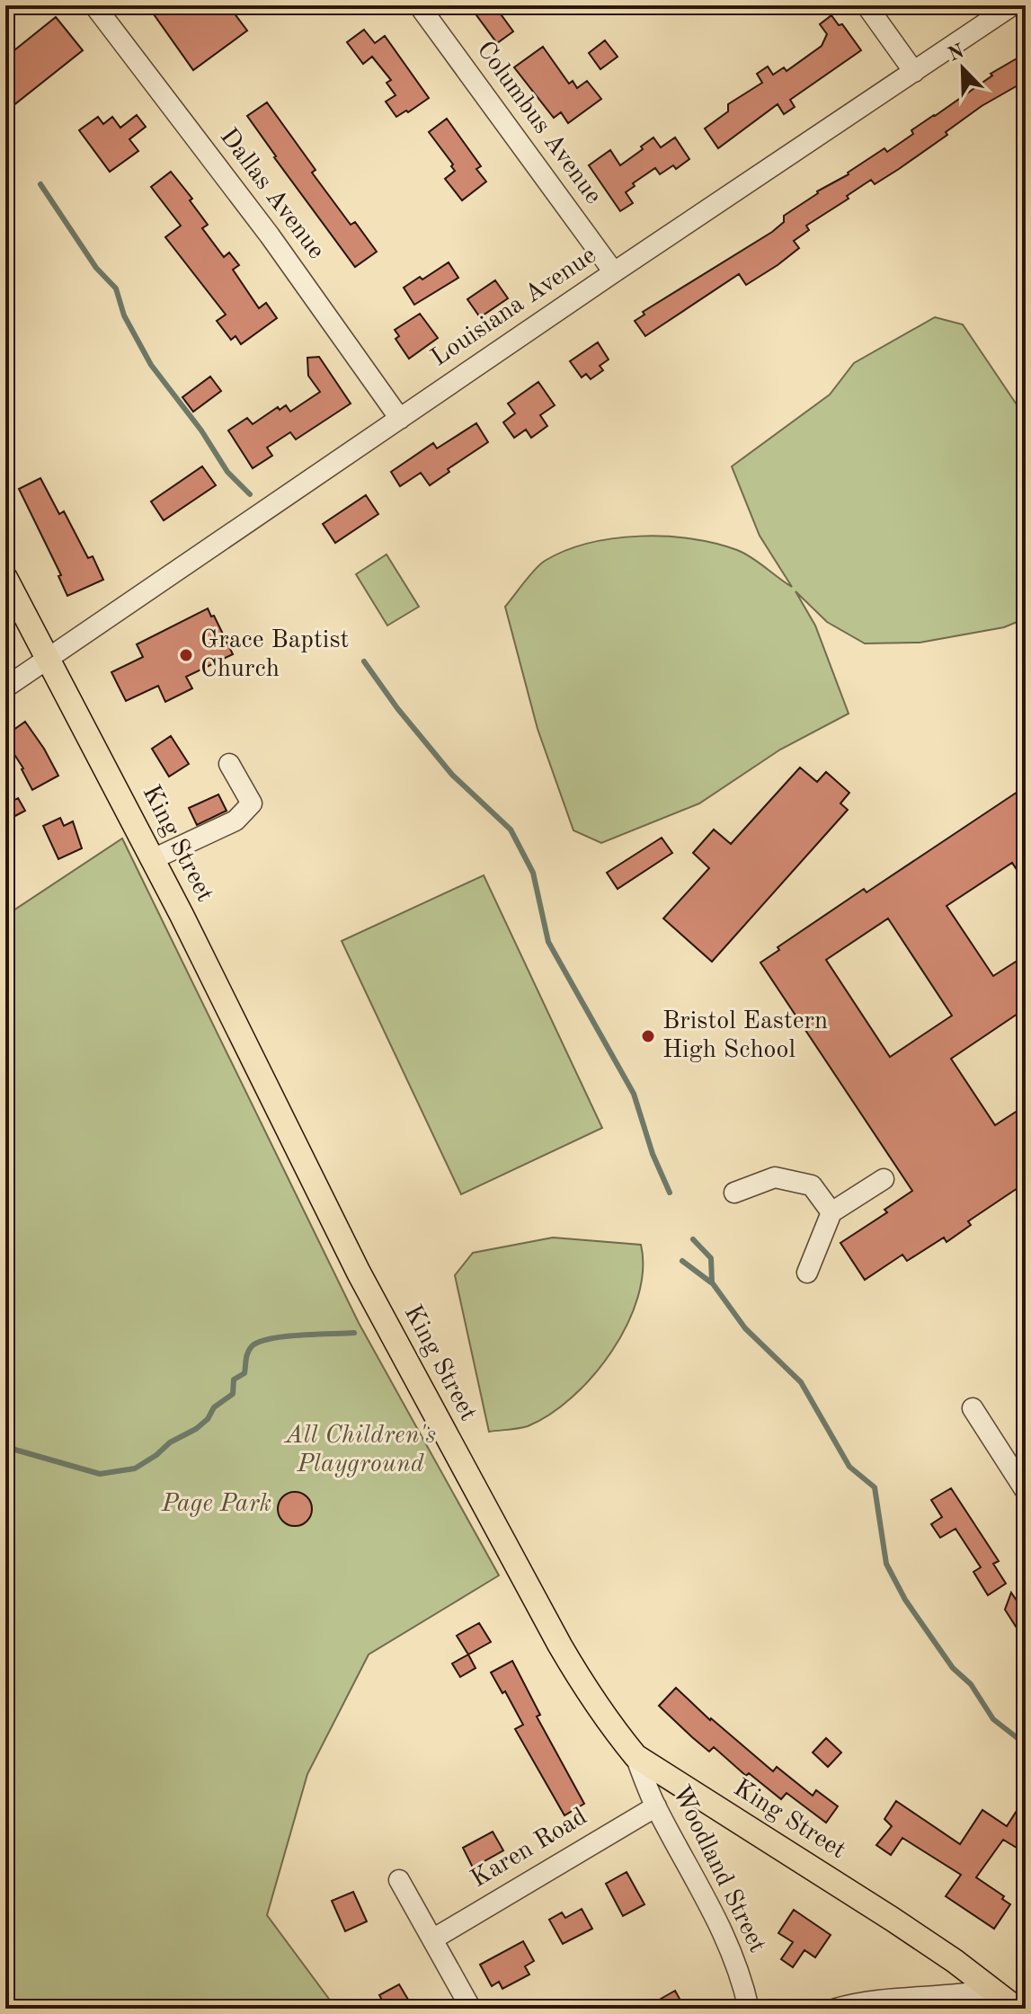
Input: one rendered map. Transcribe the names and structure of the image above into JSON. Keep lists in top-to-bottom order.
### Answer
{
  "streets": {
    "main road": ["King Street"],
    "street": [
      "Columbus Avenue",
      "Dallas Avenue",
      "Louisiana Avenue",
      "Karen Road",
      "Woodland Street"
    ]
  },
  "crossings": [
    ["Columbus Avenue", "Louisiana Avenue"],
    ["Dallas Avenue", "Louisiana Avenue"],
    ["Louisiana Avenue", "King Street"],
    ["King Street", "Woodland Street"],
    ["Karen Road", "Woodland Street"]
  ],
  "parks": ["All Children's Playground", "Page Park"],
  "places": ["Grace Baptist Church", "Bristol Eastern High School"],
  "north": "top left"
}
